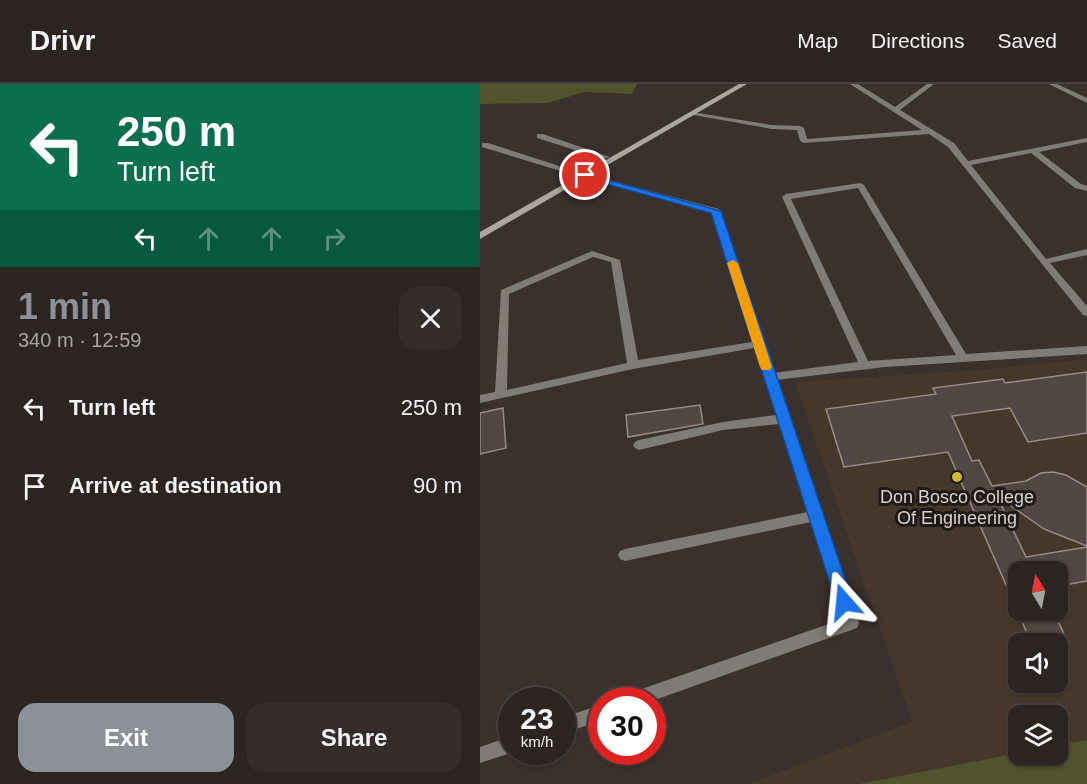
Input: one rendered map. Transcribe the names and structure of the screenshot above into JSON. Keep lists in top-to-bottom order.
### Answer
{
  "places": ["Don Bosco College Of Engineering"],
  "north": "top",
  "page": {
    "header": "Drivr",
    "nav": ["Map", "Directions", "Saved"],
    "turn": ["250 m", "Turn left"],
    "heading": ["1 min", "340 m · 12:59"],
    "list": [
      {
        "name": "Turn left",
        "value": "250 m"
      },
      {
        "name": "Arrive at destination",
        "value": "90 m"
      }
    ],
    "speed": "23 km/h",
    "limit": "30",
    "buttons": ["Exit", "Share"]
  }
}
